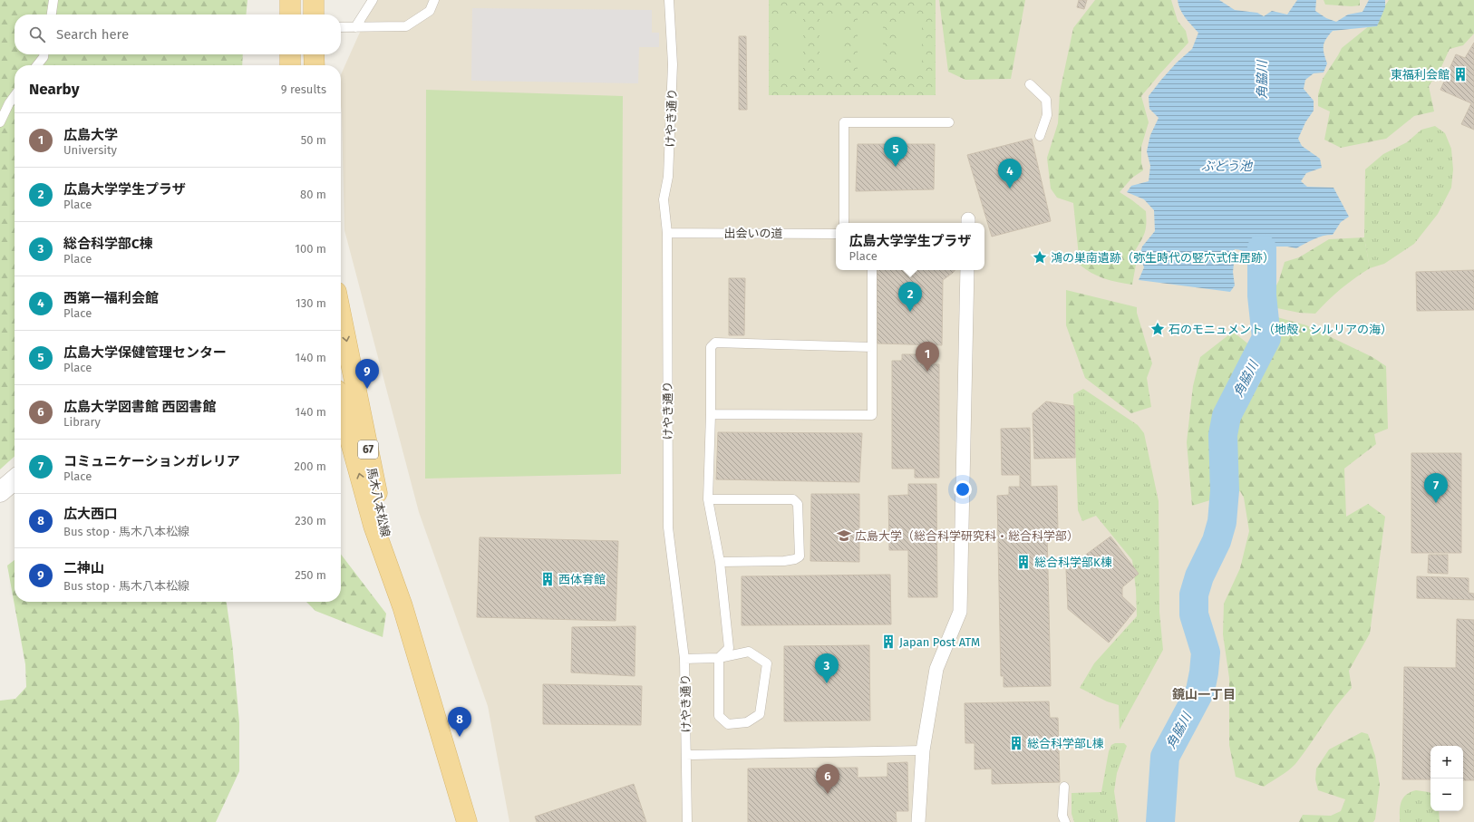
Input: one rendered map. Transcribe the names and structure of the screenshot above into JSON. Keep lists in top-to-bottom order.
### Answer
{
  "streets": {
    "main road": ["67", "馬木八本松線"],
    "lane": ["けやき通り", "出会いの道"]
  },
  "crossings": [
    ["けやき通り", "出会いの道"]
  ],
  "districts": ["鏡山一丁目"],
  "water": ["角脇川", "ぶどう池"],
  "places": {
    "building": [
      "東福利会館",
      "総合科学部K棟",
      "西体育館",
      "Japan Post ATM",
      "総合科学部L棟"
    ],
    "place": ["鴻の巣南遺跡（弥生時代の竪穴式住居跡）", "石のモニュメント（地殻・シルリアの海）"],
    "school or university": ["広島大学（総合科学研究科・総合科学部）"]
  },
  "page": {
    "search": "Search here",
    "heading": ["Nearby", "9 results"],
    "list": [
      {
        "mark": "1",
        "name": "広島大学",
        "note": "University",
        "value": "50 m"
      },
      {
        "mark": "2",
        "name": "広島大学学生プラザ",
        "note": "Place",
        "value": "80 m"
      },
      {
        "mark": "3",
        "name": "総合科学部C棟",
        "note": "Place",
        "value": "100 m"
      },
      {
        "mark": "4",
        "name": "西第一福利会館",
        "note": "Place",
        "value": "130 m"
      },
      {
        "mark": "5",
        "name": "広島大学保健管理センター",
        "note": "Place",
        "value": "140 m"
      },
      {
        "mark": "6",
        "name": "広島大学図書館 西図書館",
        "note": "Library",
        "value": "140 m"
      },
      {
        "mark": "7",
        "name": "コミュニケーションガレリア",
        "note": "Place",
        "value": "200 m"
      },
      {
        "mark": "8",
        "name": "広大西口",
        "note": "Bus stop · 馬木八本松線",
        "value": "230 m"
      },
      {
        "mark": "9",
        "name": "二神山",
        "note": "Bus stop · 馬木八本松線",
        "value": "250 m"
      }
    ],
    "pins": [
      "5",
      "4",
      "2",
      "1",
      "9",
      "7",
      "3",
      "8",
      "6"
    ],
    "popup": ["広島大学学生プラザ", "Place"],
    "map_buttons": ["+", "−"]
  }
}
